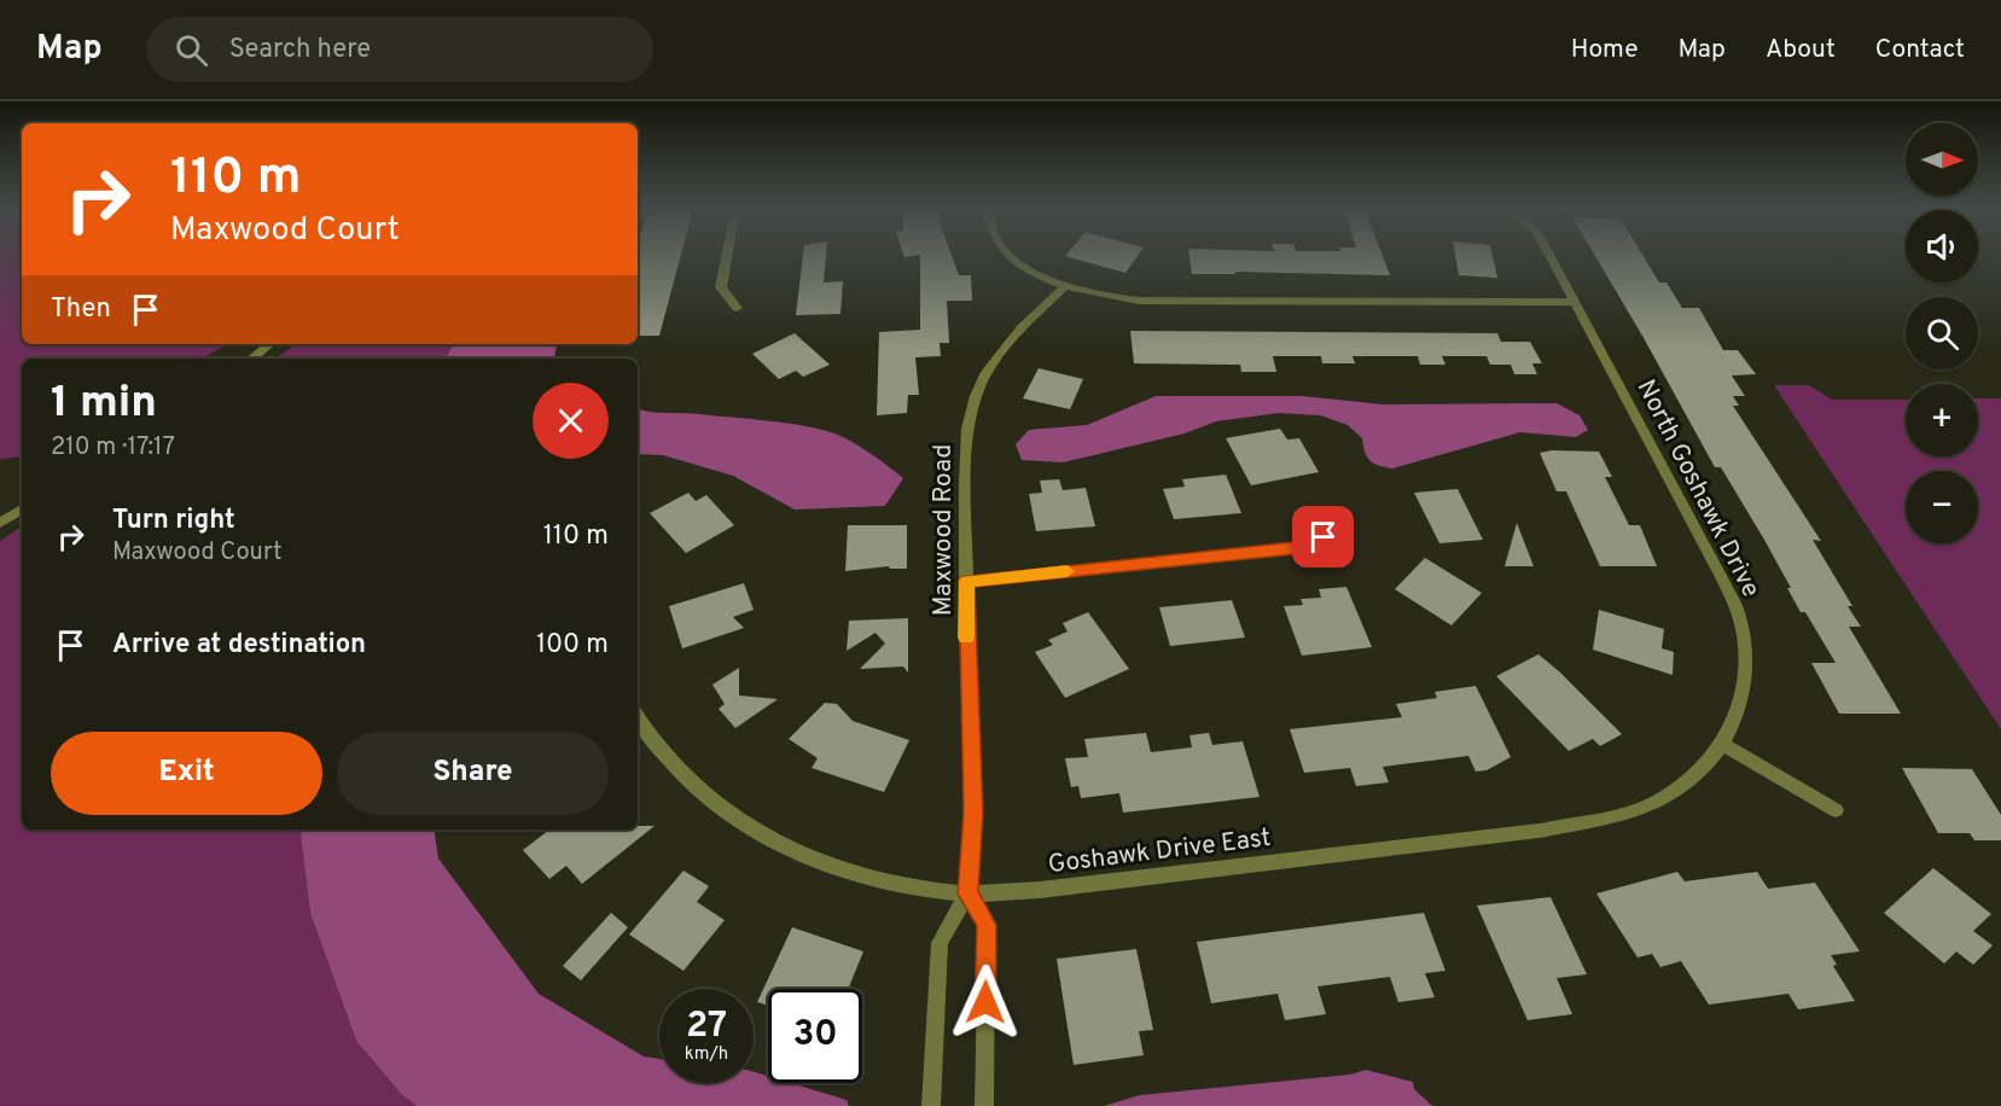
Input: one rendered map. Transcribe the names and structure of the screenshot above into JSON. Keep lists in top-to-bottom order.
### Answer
{
  "streets": {
    "street": ["North Goshawk Drive", "Maxwood Road", "Goshawk Drive East"]
  },
  "crossings": [
    ["North Goshawk Drive", "Goshawk Drive East"],
    ["Maxwood Road", "Goshawk Drive East"]
  ],
  "north": "right",
  "page": {
    "header": "Map",
    "search": "Search here",
    "nav": [
      "Home",
      "Map",
      "About",
      "Contact"
    ],
    "map_buttons": ["+", "−"],
    "turn": ["110 m", "Maxwood Court"],
    "then": "Then",
    "heading": ["1 min", "210 m · 17:17"],
    "list": [
      {
        "name": "Turn right",
        "note": "Maxwood Court",
        "value": "110 m"
      },
      {
        "name": "Arrive at destination",
        "value": "100 m"
      }
    ],
    "buttons": ["Exit", "Share"],
    "speed": "27 km/h",
    "limit": "30"
  }
}
